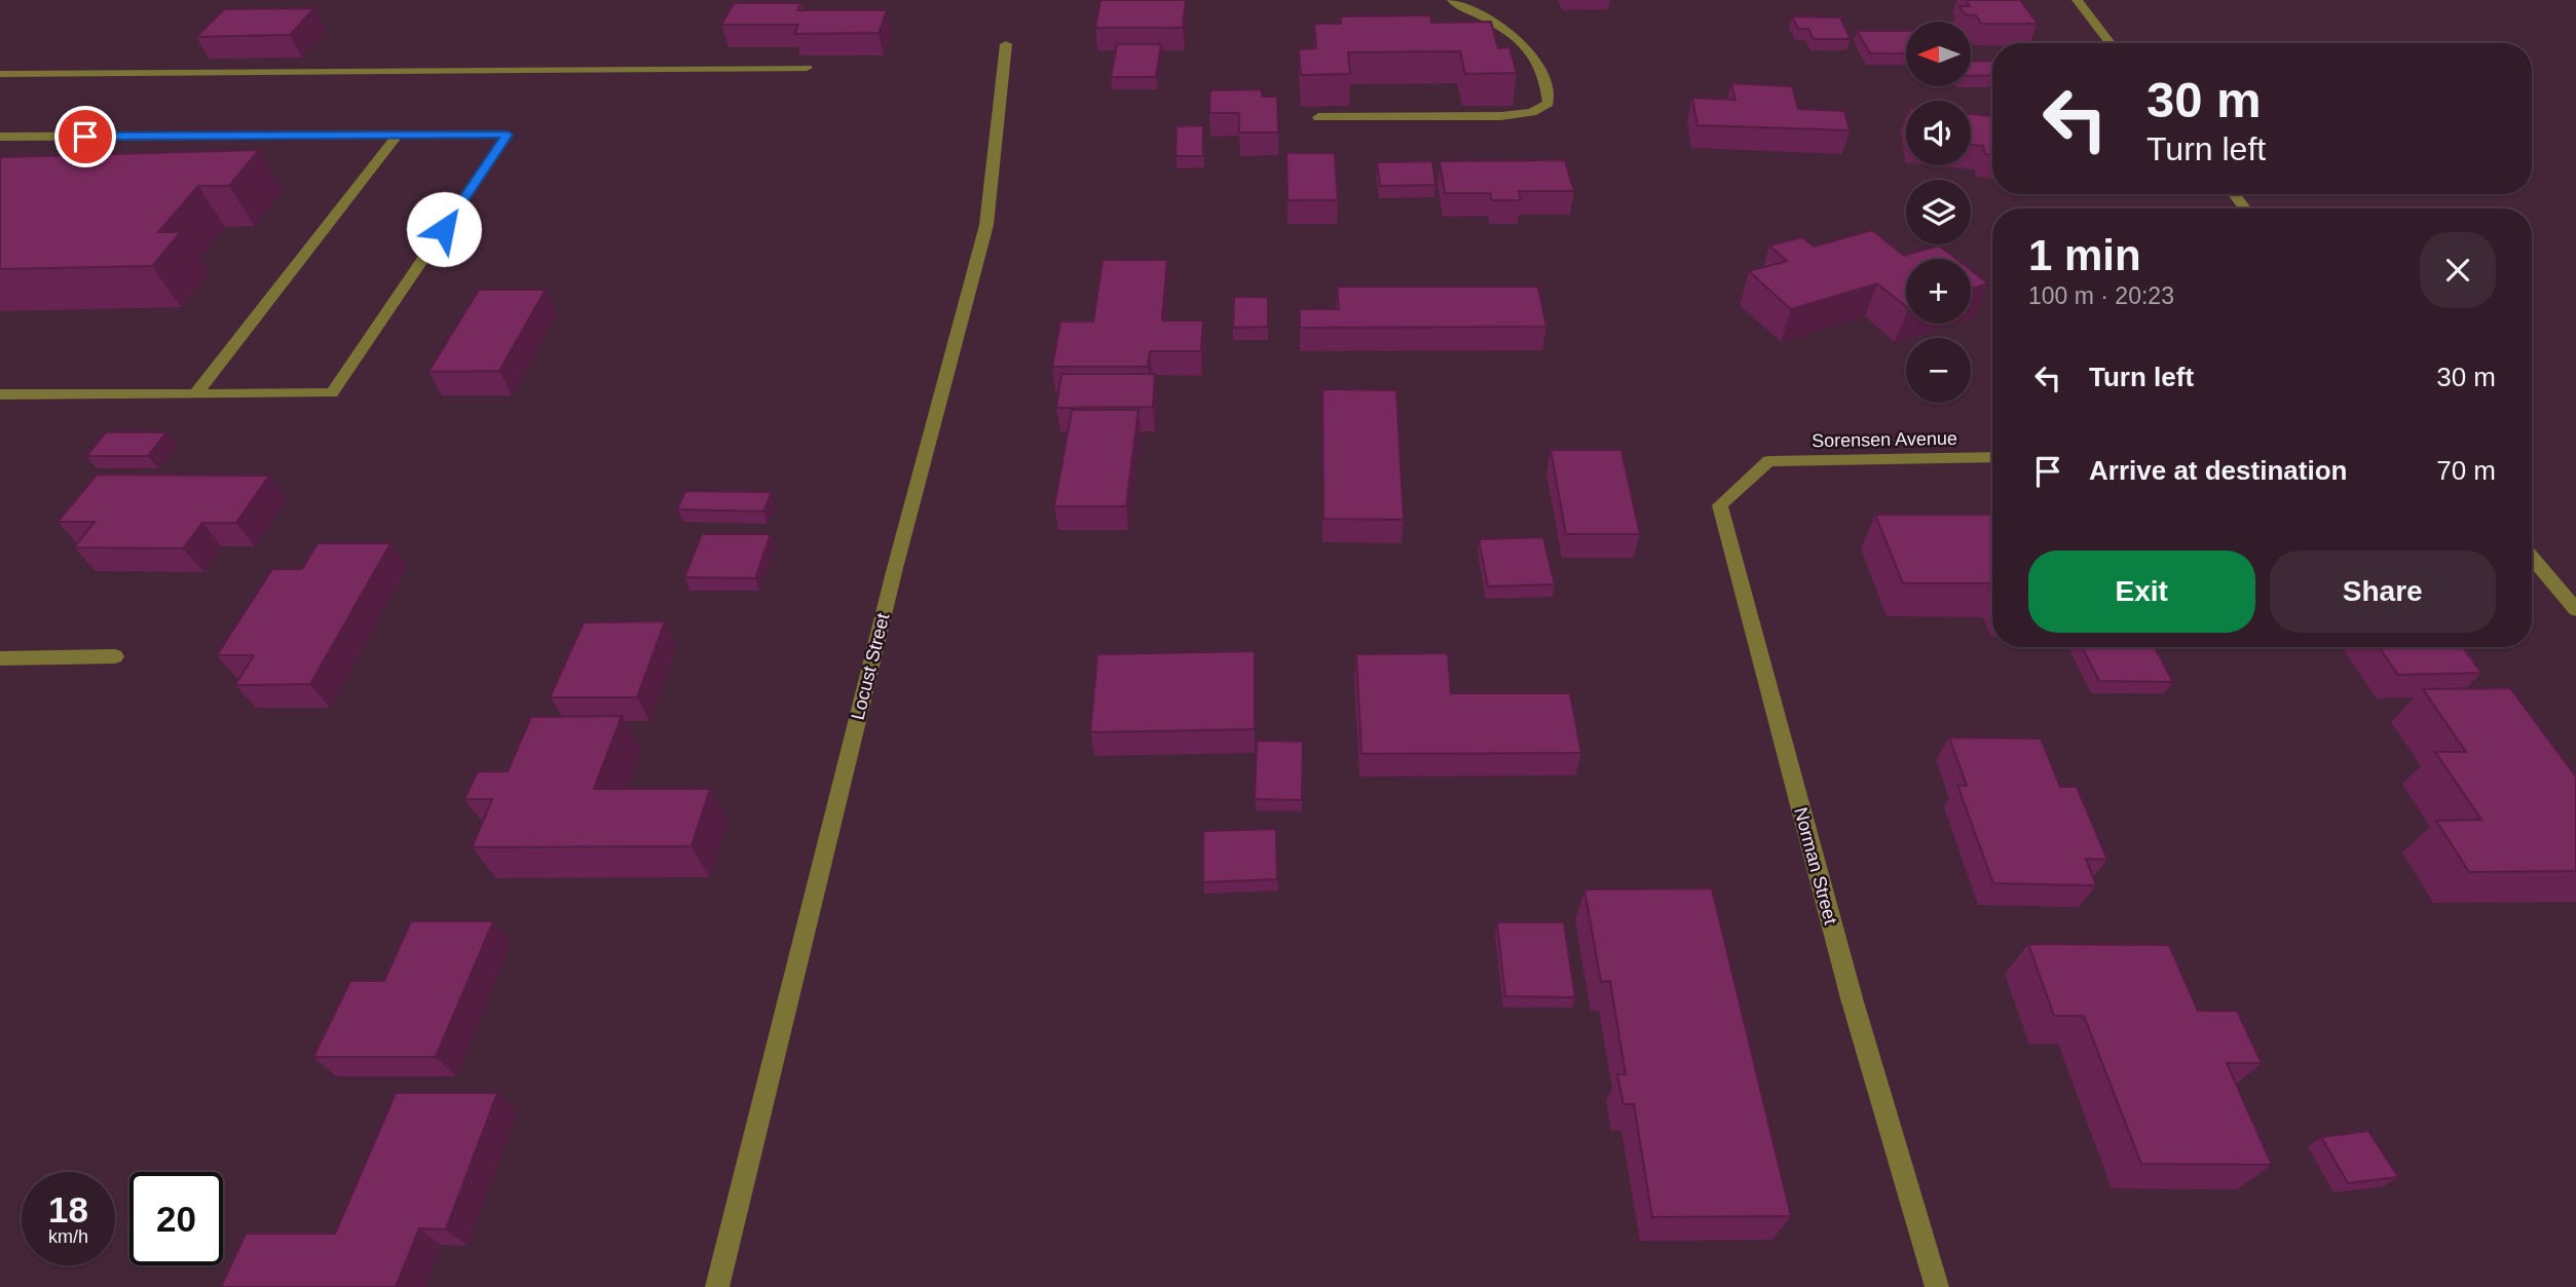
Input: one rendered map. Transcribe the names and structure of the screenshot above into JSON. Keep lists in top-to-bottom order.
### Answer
{
  "streets": {
    "street": ["Sorensen Avenue", "Locust Street", "Norman Street"]
  },
  "crossings": [
    ["Sorensen Avenue", "Norman Street"]
  ],
  "north": "left",
  "page": {
    "map_buttons": ["+", "−"],
    "turn": ["30 m", "Turn left"],
    "heading": ["1 min", "100 m · 20:23"],
    "list": [
      {
        "name": "Turn left",
        "value": "30 m"
      },
      {
        "name": "Arrive at destination",
        "value": "70 m"
      }
    ],
    "buttons": ["Exit", "Share"],
    "speed": "18 km/h",
    "limit": "20"
  }
}
